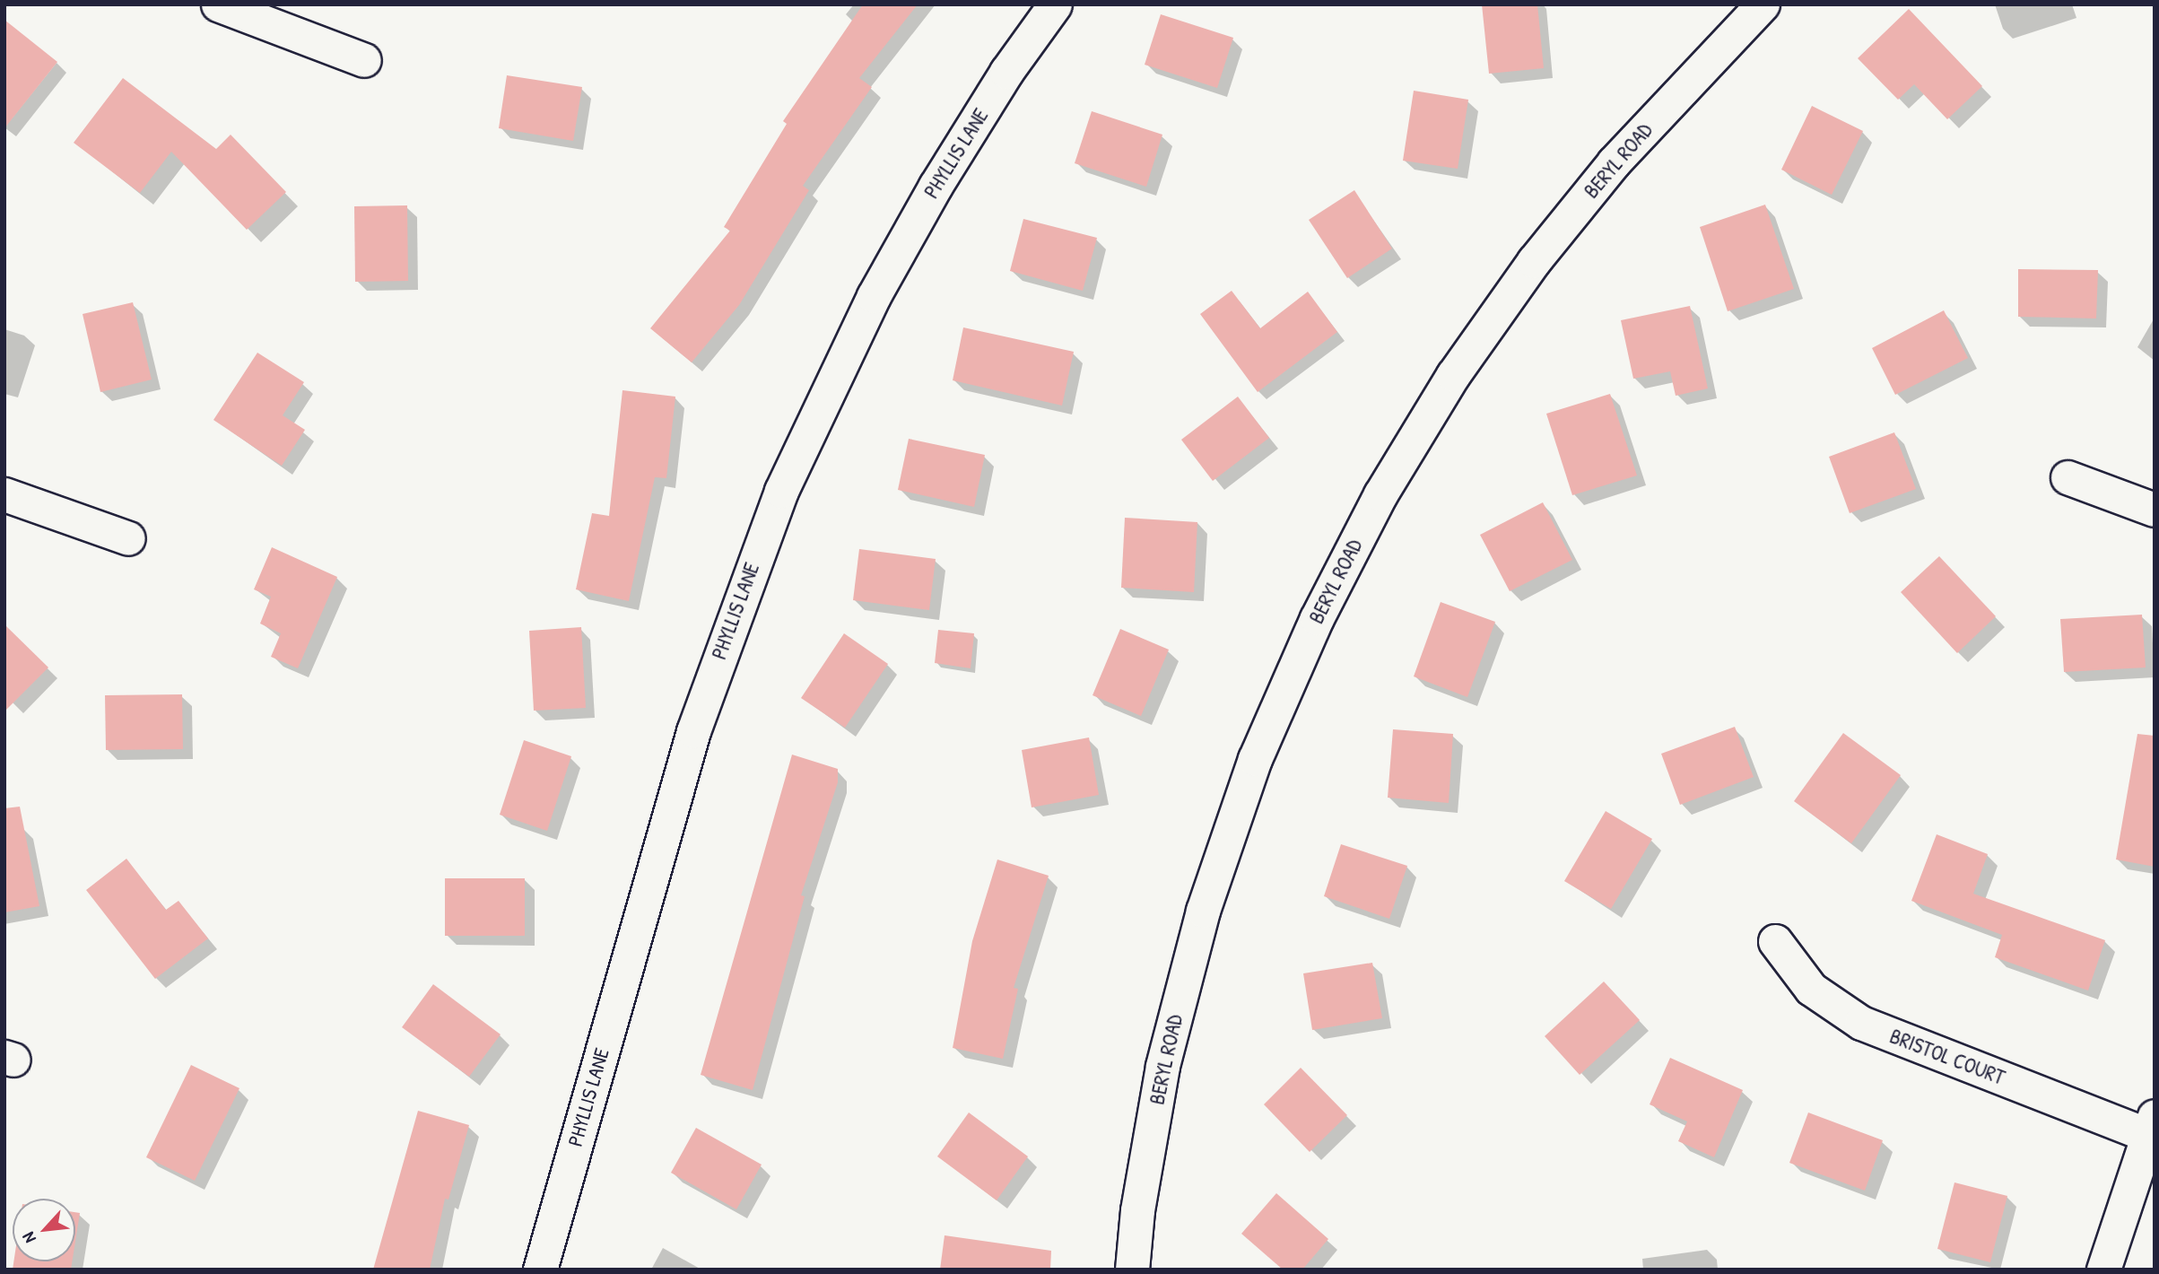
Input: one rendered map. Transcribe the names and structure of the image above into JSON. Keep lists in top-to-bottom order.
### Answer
{
  "streets": {
    "street": ["PHYLLIS LANE", "BERYL ROAD", "BRISTOL COURT"]
  },
  "north": "bottom left"
}
